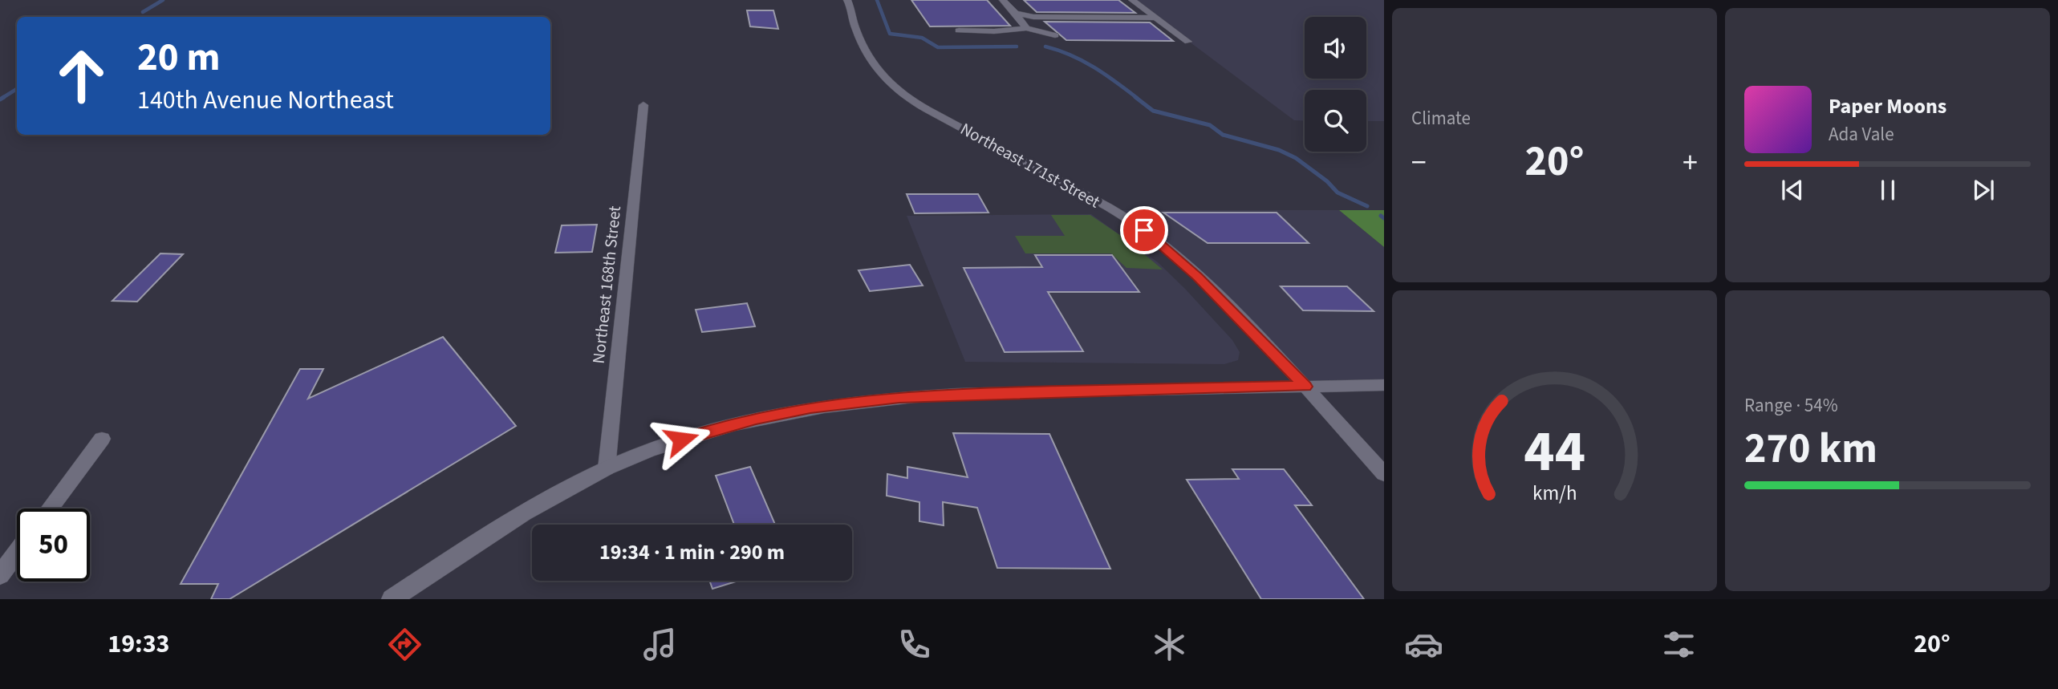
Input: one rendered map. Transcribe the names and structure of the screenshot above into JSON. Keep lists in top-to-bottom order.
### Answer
{
  "streets": {
    "main road": ["Northeast 171st Street", "Northeast 168th Street"]
  },
  "page": {
    "tile": [
      "Climate",
      ["Range · 54%", "270 km"]
    ],
    "turn": ["20 m", "140th Avenue Northeast"],
    "song": ["Paper Moons", "Ada Vale"],
    "heat": ["−", "20°", "+"],
    "limit": "50",
    "trip": "19:34 · 1 min · 290 m",
    "tabs": ["19:33", "20°"],
    "gauge": ["44", "km/h"]
  }
}
